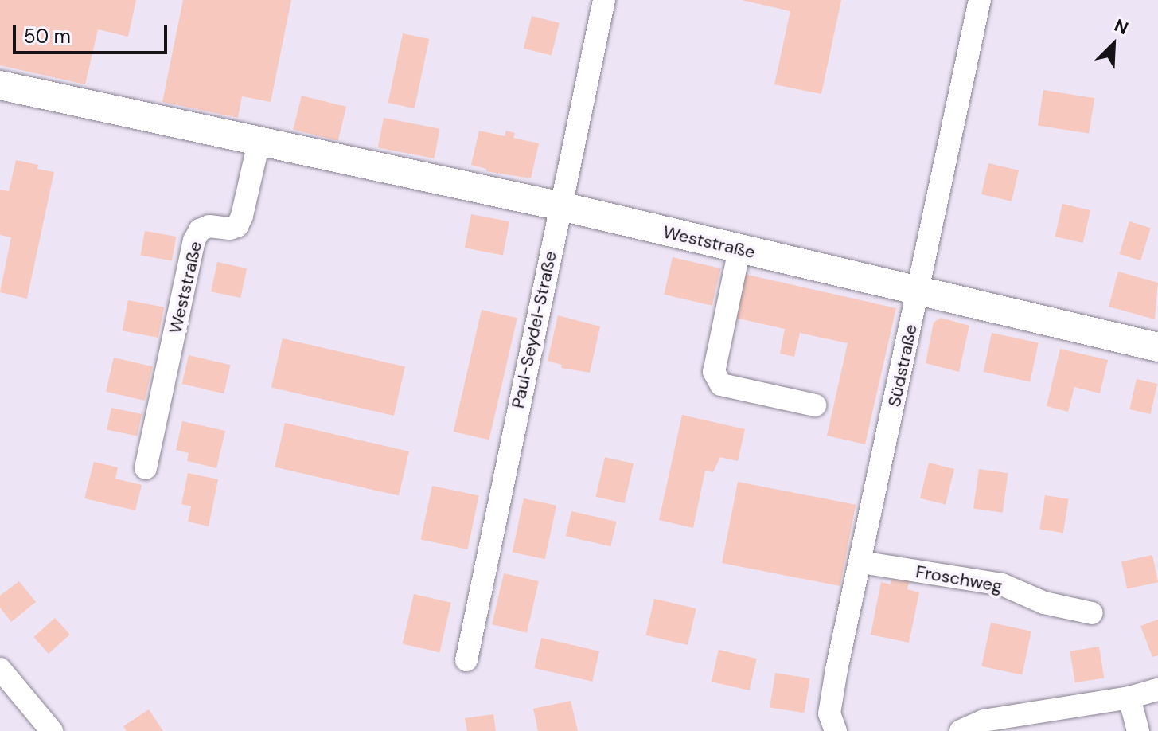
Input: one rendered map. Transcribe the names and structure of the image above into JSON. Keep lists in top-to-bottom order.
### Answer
{
  "streets": {
    "main road": ["Weststraße"],
    "street": ["Paul-Seydel-Straße", "Südstraße", "Froschweg"]
  },
  "crossings": [
    ["Weststraße", "Paul-Seydel-Straße"],
    ["Weststraße", "Südstraße"],
    ["Südstraße", "Froschweg"]
  ],
  "scale_bar": "50 m",
  "north": "top right"
}
